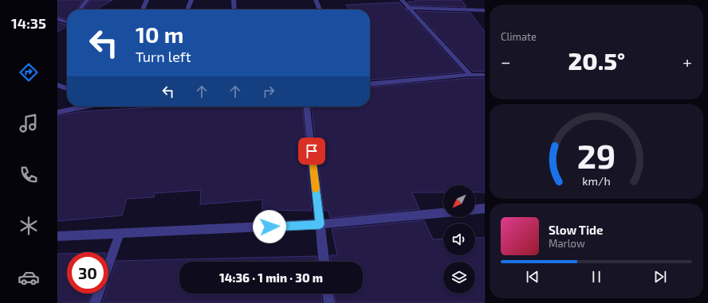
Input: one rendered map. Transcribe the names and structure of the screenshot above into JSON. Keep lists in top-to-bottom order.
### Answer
{
  "north": "bottom left",
  "page": {
    "tabs": "14:35",
    "tile": "Climate",
    "turn": ["10 m", "Turn left"],
    "heat": ["−", "20.5°", "+"],
    "song": ["Slow Tide", "Marlow"],
    "limit": "30",
    "trip": "14:36 · 1 min · 30 m",
    "gauge": ["29", "km/h"]
  }
}
